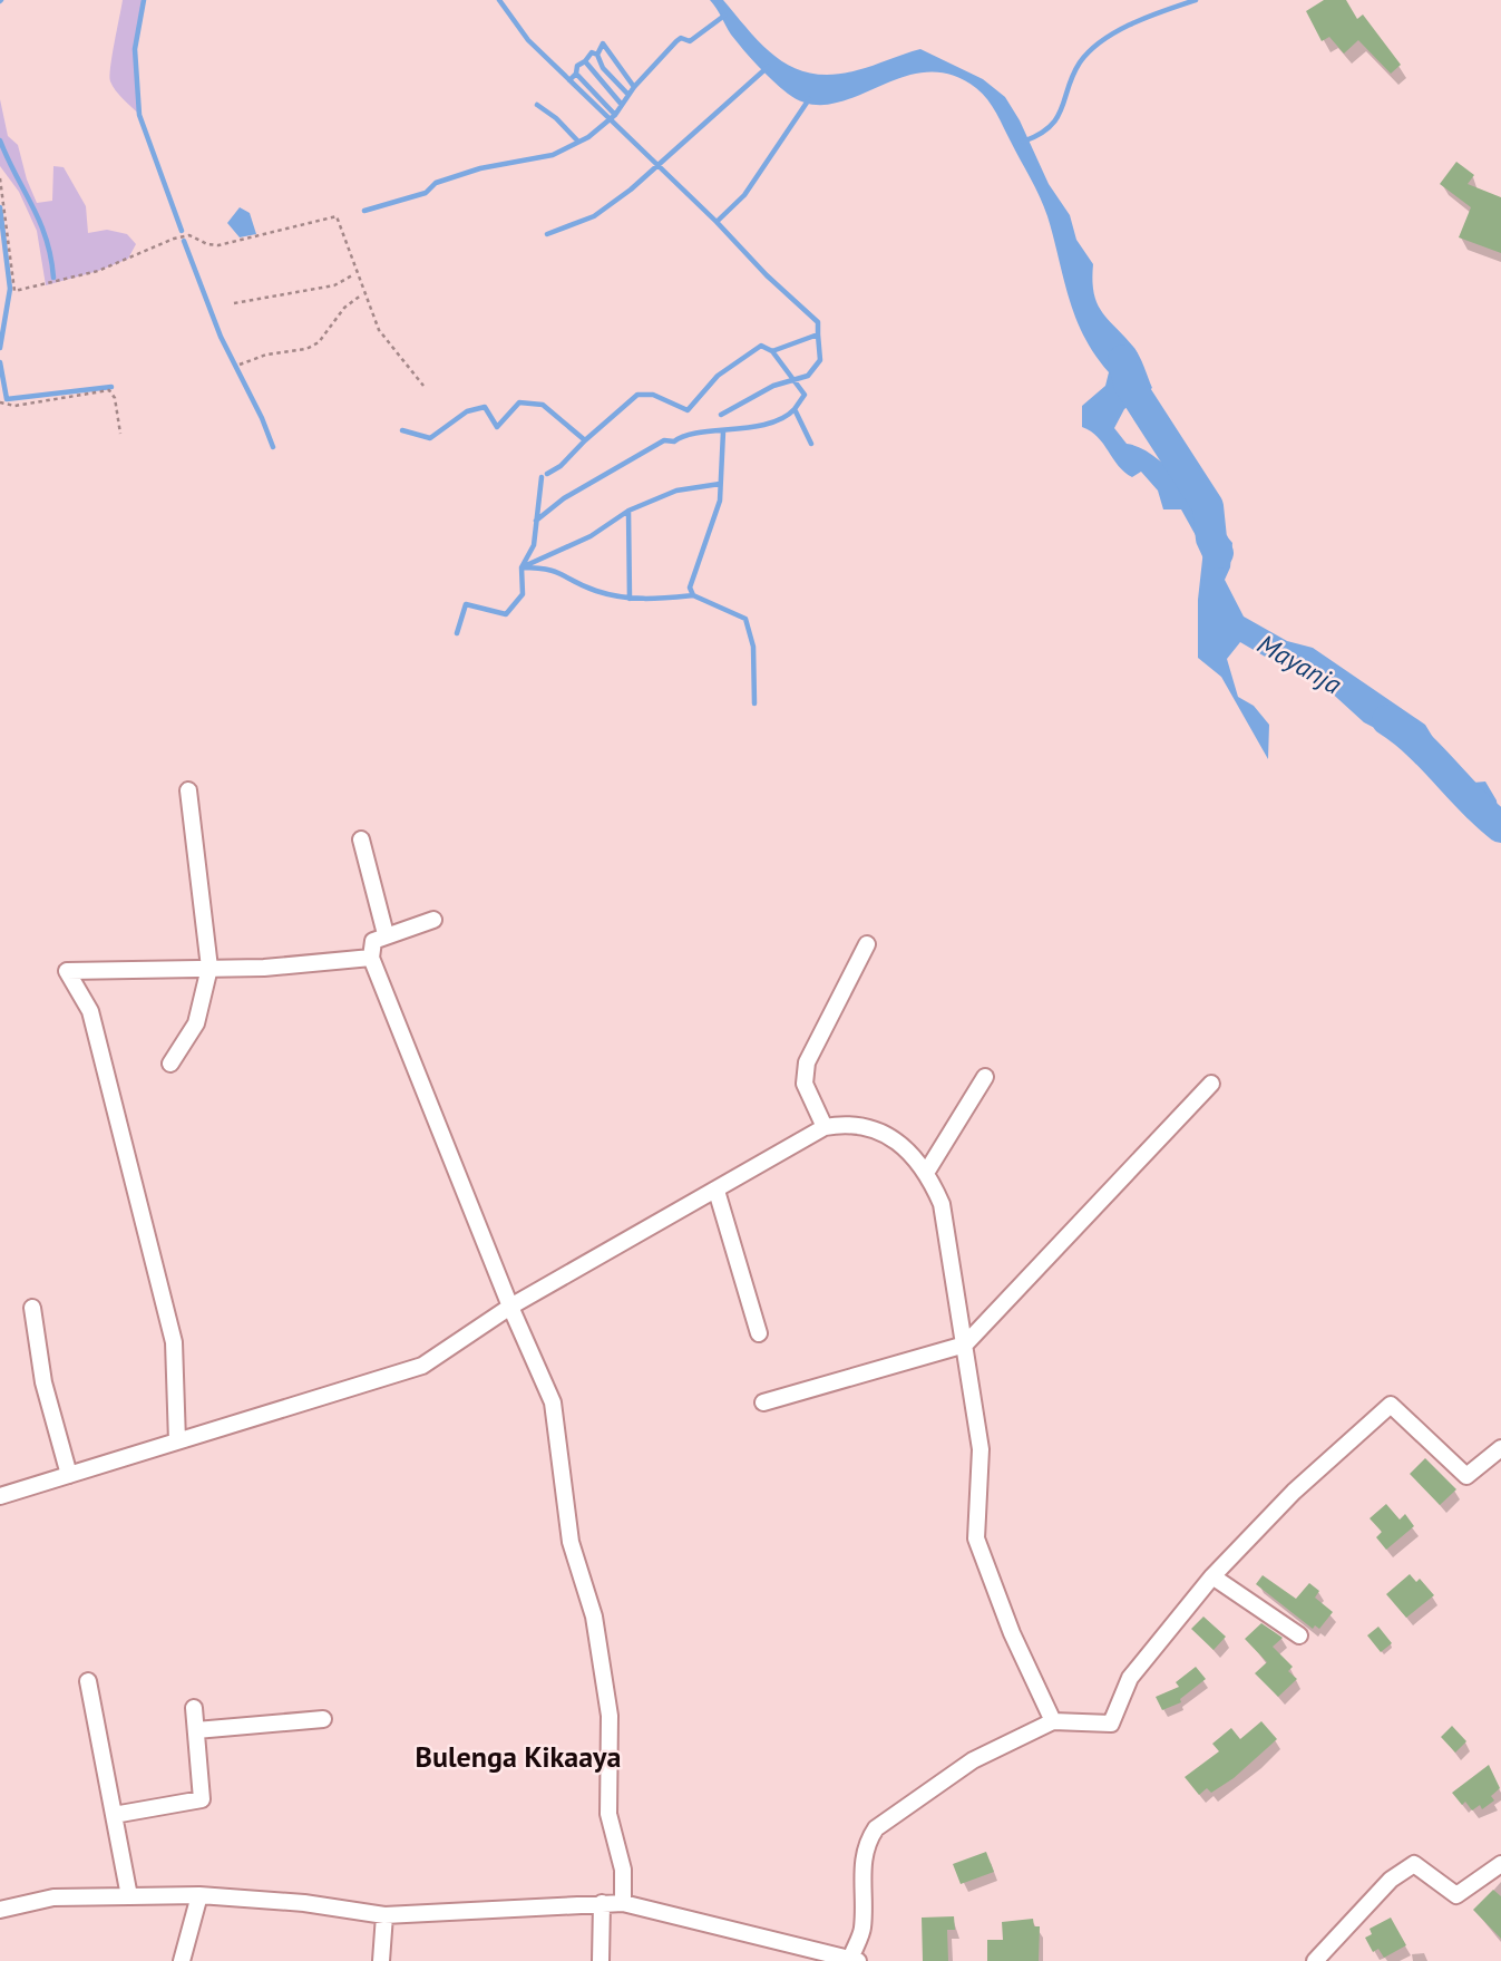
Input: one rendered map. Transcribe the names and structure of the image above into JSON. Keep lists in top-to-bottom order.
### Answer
{
  "districts": ["Bulenga Kikaaya"],
  "water": ["Mayanja"]
}
